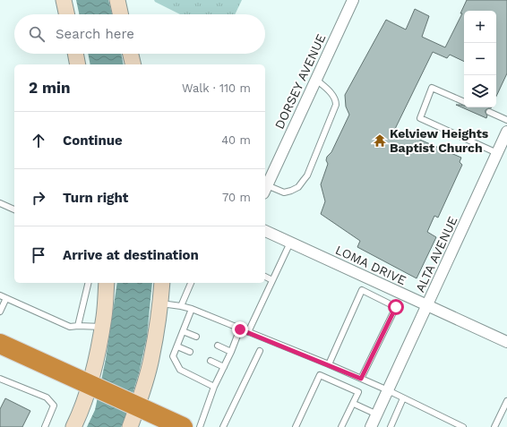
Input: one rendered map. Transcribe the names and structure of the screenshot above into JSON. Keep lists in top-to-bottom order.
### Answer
{
  "streets": {
    "street": ["DORSEY AVENUE", "ALTA AVENUE", "LOMA DRIVE"]
  },
  "crossings": [
    ["ALTA AVENUE", "LOMA DRIVE"]
  ],
  "places": {
    "temple": ["Kelview Heights Baptist Church"]
  },
  "page": {
    "map_buttons": ["+", "−"],
    "search": "Search here",
    "heading": ["2 min", "Walk · 110 m"],
    "list": [
      ["Continue", "40 m"],
      ["Turn right", "70 m"],
      "Arrive at destination"
    ]
  }
}
